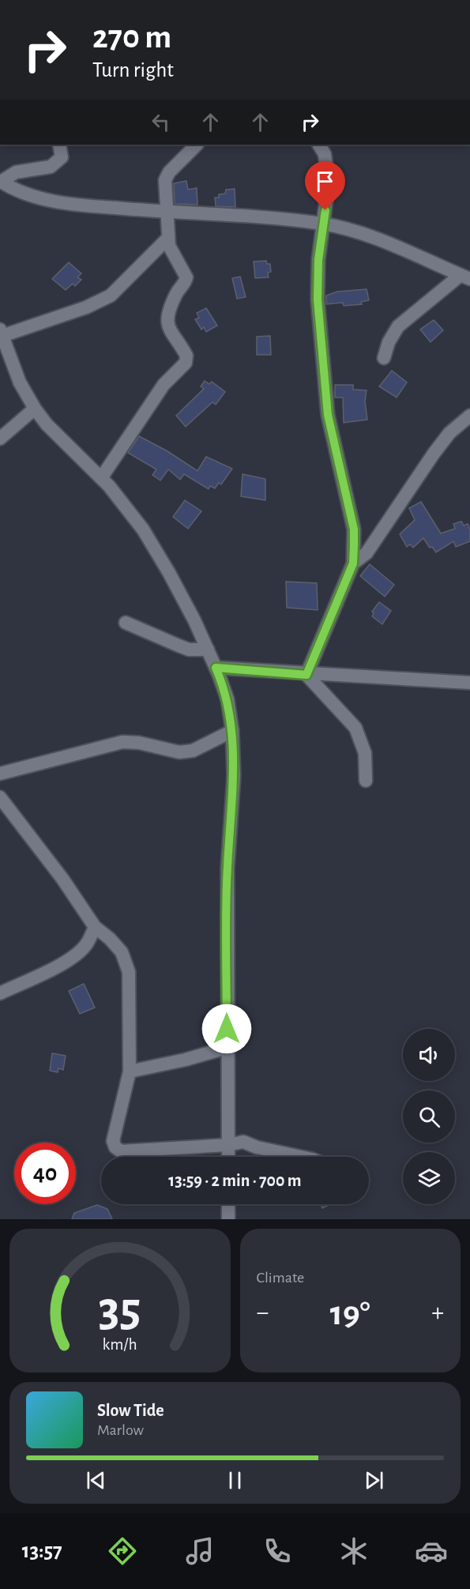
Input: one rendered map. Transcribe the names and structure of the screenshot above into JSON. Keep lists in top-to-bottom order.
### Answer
{
  "page": {
    "turn": ["270 m", "Turn right"],
    "limit": "40",
    "trip": "13:59 · 2 min · 700 m",
    "tile": "Climate",
    "heat": ["−", "19°", "+"],
    "song": ["Slow Tide", "Marlow"],
    "tabs": "13:57",
    "gauge": ["35", "km/h"]
  }
}
